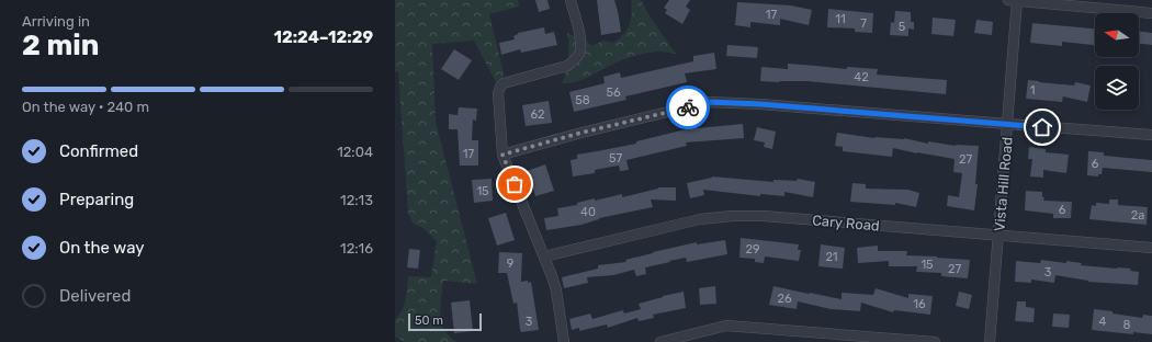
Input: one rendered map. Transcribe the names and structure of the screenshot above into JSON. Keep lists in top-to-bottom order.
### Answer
{
  "streets": {
    "street": ["Vista Hill Road", "Cary Road"]
  },
  "crossings": [
    ["Vista Hill Road", "Cary Road"]
  ],
  "house_numbers": [
    "17",
    "11",
    "7",
    "5",
    "42",
    "1",
    "56",
    "58",
    "62",
    "17",
    "57",
    "27",
    "6",
    "15",
    "6",
    "40",
    "2a",
    "29",
    "21",
    "9",
    "15",
    "27",
    "3",
    "26",
    "16",
    "3",
    "4",
    "8"
  ],
  "scale_bar": "50 m",
  "north": "left",
  "page": {
    "heading": ["2 min", "Arriving in", "12:24–12:29"],
    "bar": "On the way · 240 m",
    "list": [
      ["Confirmed", "12:04"],
      ["Preparing", "12:13"],
      ["On the way", "12:16"],
      "Delivered"
    ],
    "scale": "50 m"
  }
}
